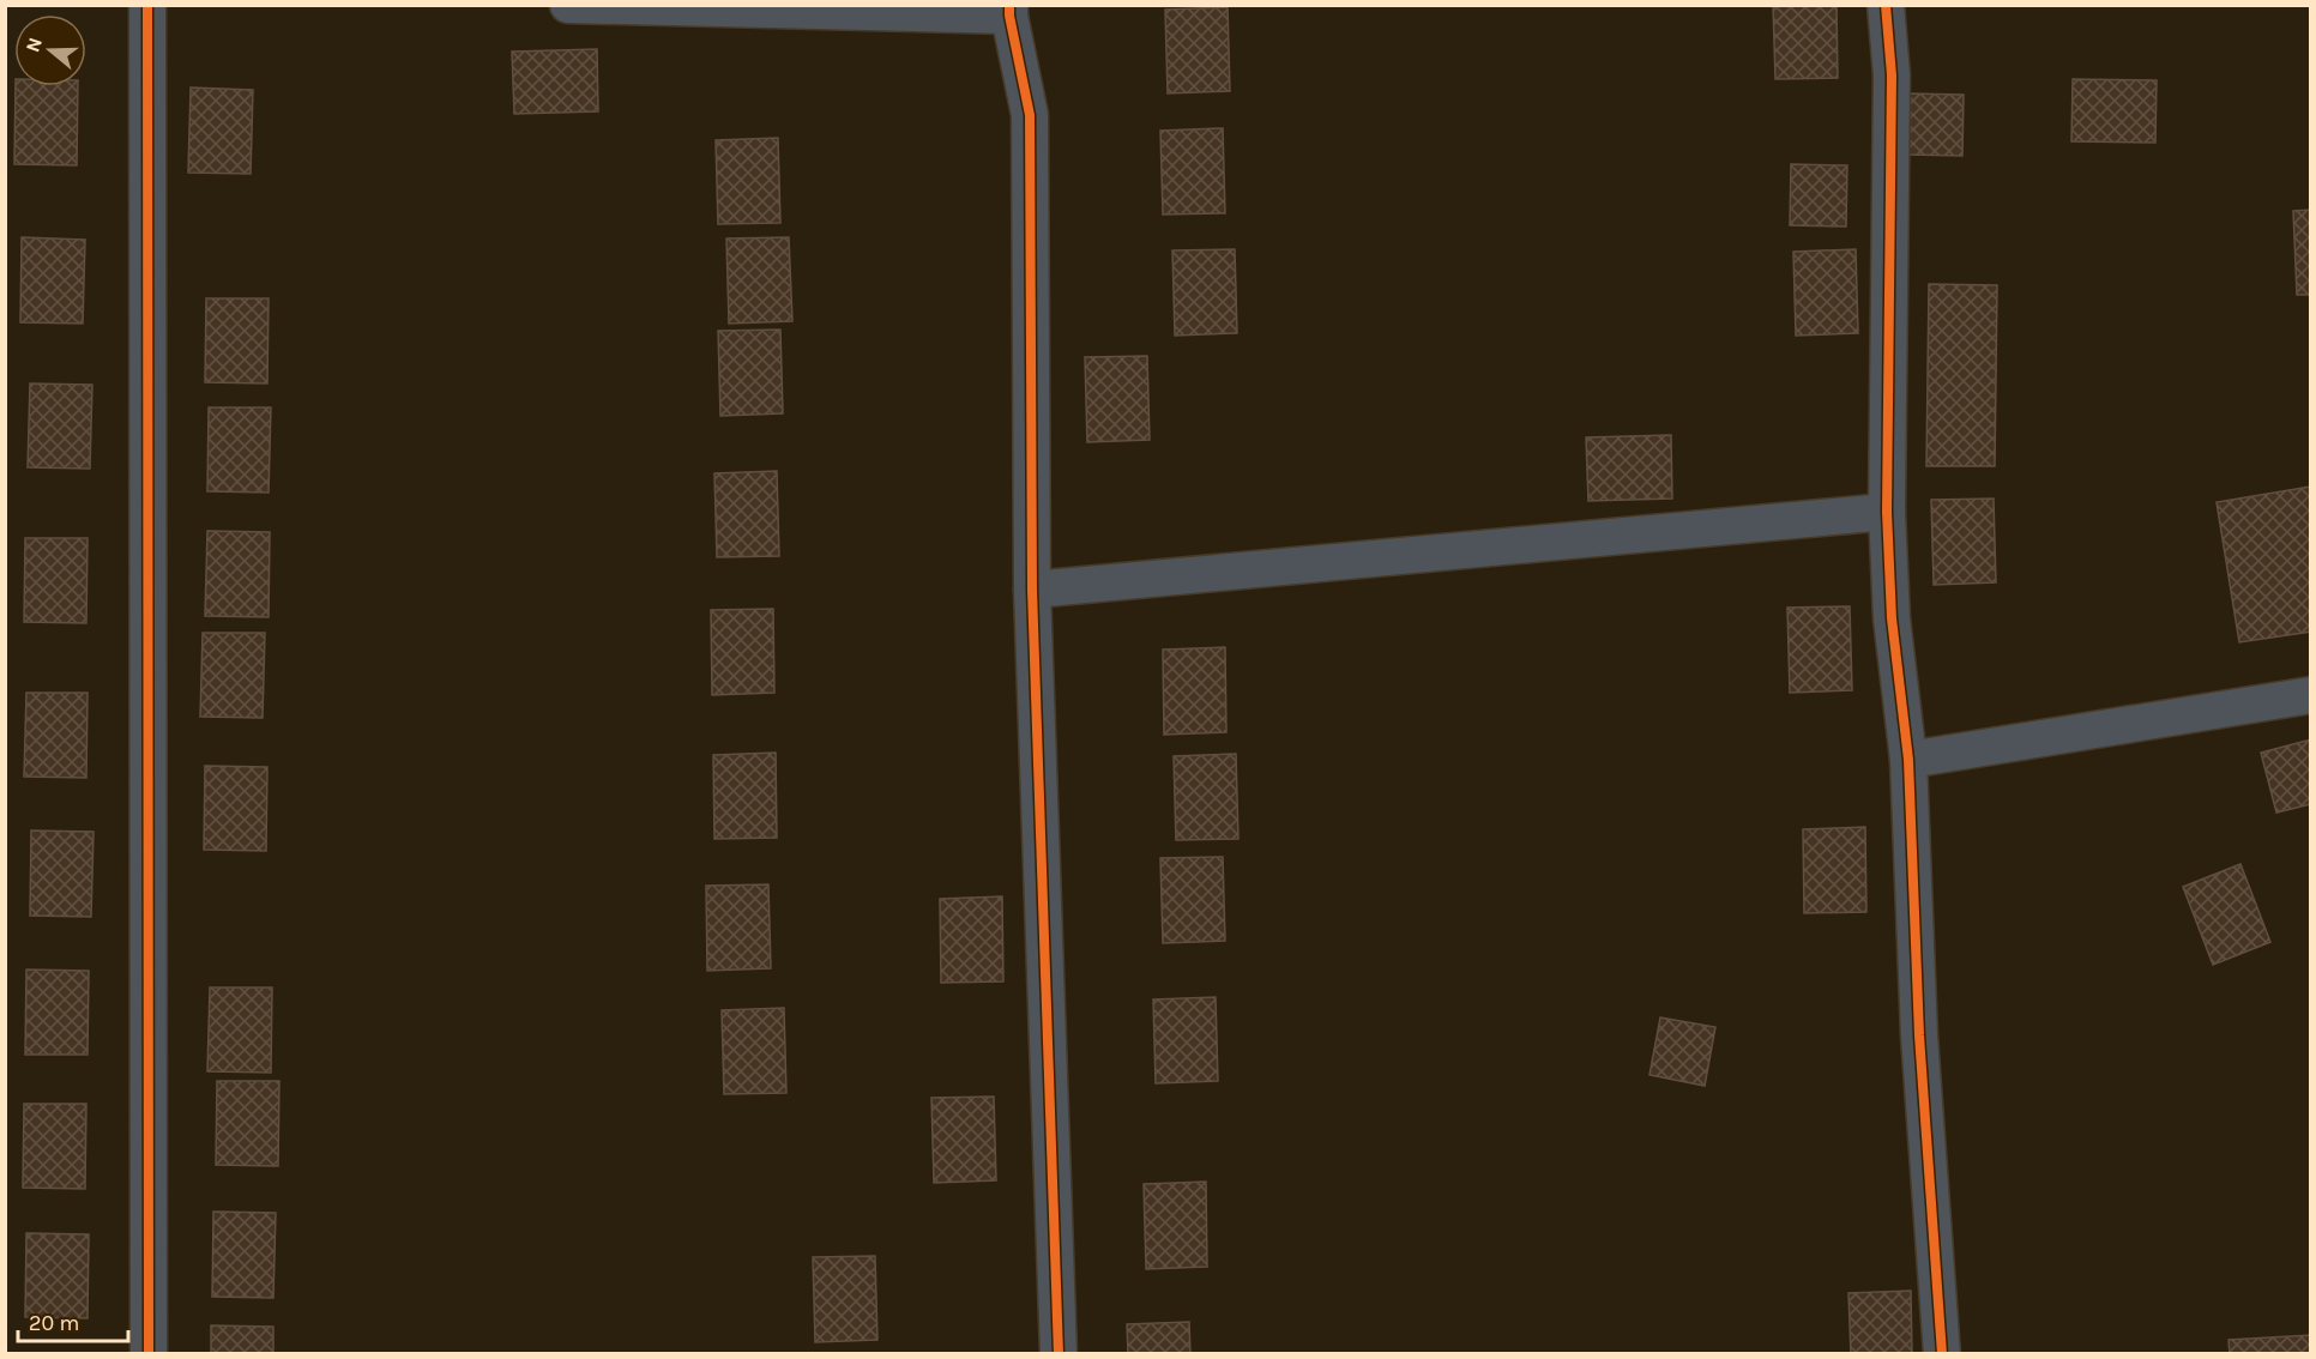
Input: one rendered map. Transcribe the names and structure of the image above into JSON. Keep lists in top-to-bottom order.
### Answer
{
  "scale_bar": "20 m",
  "north": "left"
}
